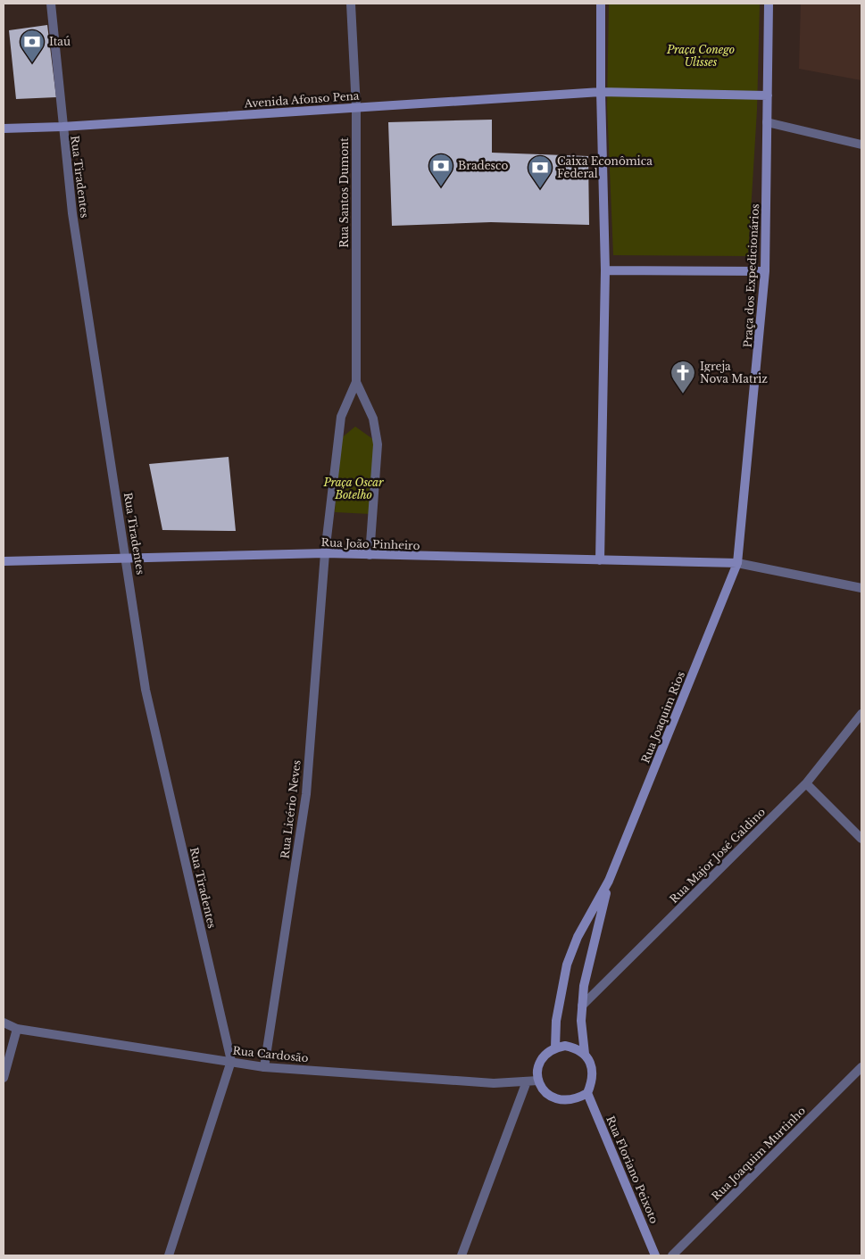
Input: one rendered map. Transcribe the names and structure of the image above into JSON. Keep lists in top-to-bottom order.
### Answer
{
  "streets": {
    "main road": [
      "Avenida Afonso Pena",
      "Praça dos Expedicionários",
      "Rua João Pinheiro",
      "Rua Joaquim Rios",
      "Rua Floriano Peixoto"
    ],
    "street": [
      "Rua Tiradentes",
      "Rua Santos Dumont",
      "Rua Licério Neves",
      "Rua Major José Galdino",
      "Rua Cardosão",
      "Rua Joaquim Murtinho"
    ]
  },
  "crossings": [
    ["Avenida Afonso Pena", "Rua Tiradentes"],
    ["Avenida Afonso Pena", "Rua Santos Dumont"],
    ["Avenida Afonso Pena", "Praça dos Expedicionários"],
    ["Rua Tiradentes", "Rua João Pinheiro"],
    ["Rua Tiradentes", "Rua Cardosão"],
    ["Rua Santos Dumont", "Rua João Pinheiro"],
    ["Rua Santos Dumont", "Rua Licério Neves"],
    ["Praça dos Expedicionários", "Rua João Pinheiro"],
    ["Praça dos Expedicionários", "Rua Joaquim Rios"],
    ["Rua João Pinheiro", "Rua Joaquim Rios"],
    ["Rua João Pinheiro", "Rua Licério Neves"],
    ["Rua Joaquim Rios", "Rua Major José Galdino"],
    ["Rua Joaquim Rios", "Rua Cardosão"],
    ["Rua Joaquim Rios", "Rua Floriano Peixoto"],
    ["Rua Licério Neves", "Rua Cardosão"],
    ["Rua Cardosão", "Rua Floriano Peixoto"]
  ],
  "parks": ["Praça Conego Ulisses", "Praça Oscar Botelho"],
  "places": {
    "bank": ["Itaú", "Bradesco", "Caixa Econômica Federal"],
    "church": ["Igreja Nova Matriz"]
  }
}
